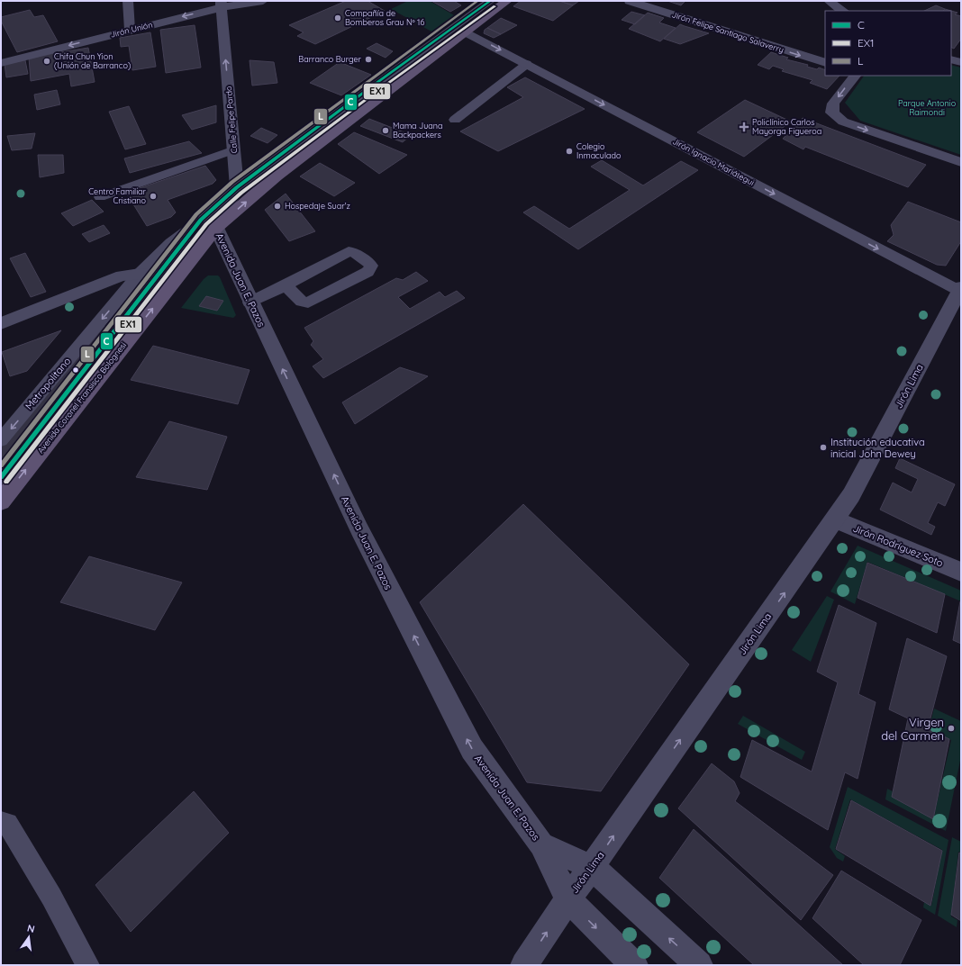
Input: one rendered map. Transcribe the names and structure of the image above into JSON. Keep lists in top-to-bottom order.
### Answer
{
  "streets": {
    "main road": ["Avenida Coronel Fransisco Bolognesi"],
    "street": [
      "Jirón Unión",
      "Jirón Felipe Santiago Salaverry",
      "Calle Felipe Pardo",
      "Jirón Ignacio Mariátegui",
      "Avenida Juan E. Pazos",
      "Jirón Lima",
      "Jirón Rodríguez Soto"
    ],
    "lane": ["Metropolitano"]
  },
  "crossings": [
    ["Jirón Unión", "Calle Felipe Pardo"],
    ["Jirón Ignacio Mariátegui", "Jirón Lima"],
    ["Jirón Ignacio Mariátegui", "Avenida Coronel Fransisco Bolognesi"],
    ["Avenida Juan E. Pazos", "Metropolitano"],
    ["Avenida Juan E. Pazos", "Jirón Lima"],
    ["Avenida Juan E. Pazos", "Avenida Coronel Fransisco Bolognesi"],
    ["Metropolitano", "Avenida Coronel Fransisco Bolognesi"],
    ["Jirón Lima", "Jirón Rodríguez Soto"]
  ],
  "one_way": [
    "Jirón Unión",
    "Jirón Felipe Santiago Salaverry",
    "Calle Felipe Pardo",
    "Jirón Ignacio Mariátegui",
    "Avenida Juan E. Pazos",
    "Jirón Lima",
    "Avenida Coronel Fransisco Bolognesi"
  ],
  "parks": ["Parque Antonio Raimondi"],
  "places": {
    "other": [
      "Compañía de Bomberos Grau Nº 16",
      "Barranco Burger",
      "Chifa Chun Yion (Unión de Barranco)",
      "Mama Juana Backpackers",
      "Colegio Inmaculado",
      "Centro Familiar Cristiano",
      "Hospedaje Suar'z",
      "Institución educativa inicial John Dewey",
      "Virgen del Carmen"
    ],
    "health": ["Policlínico Carlos Mayorga Figueroa"]
  },
  "lines": ["transit line C", "transit line L", "transit line EX1"],
  "legend": ["C", "EX1", "L"],
  "north": "top"
}
